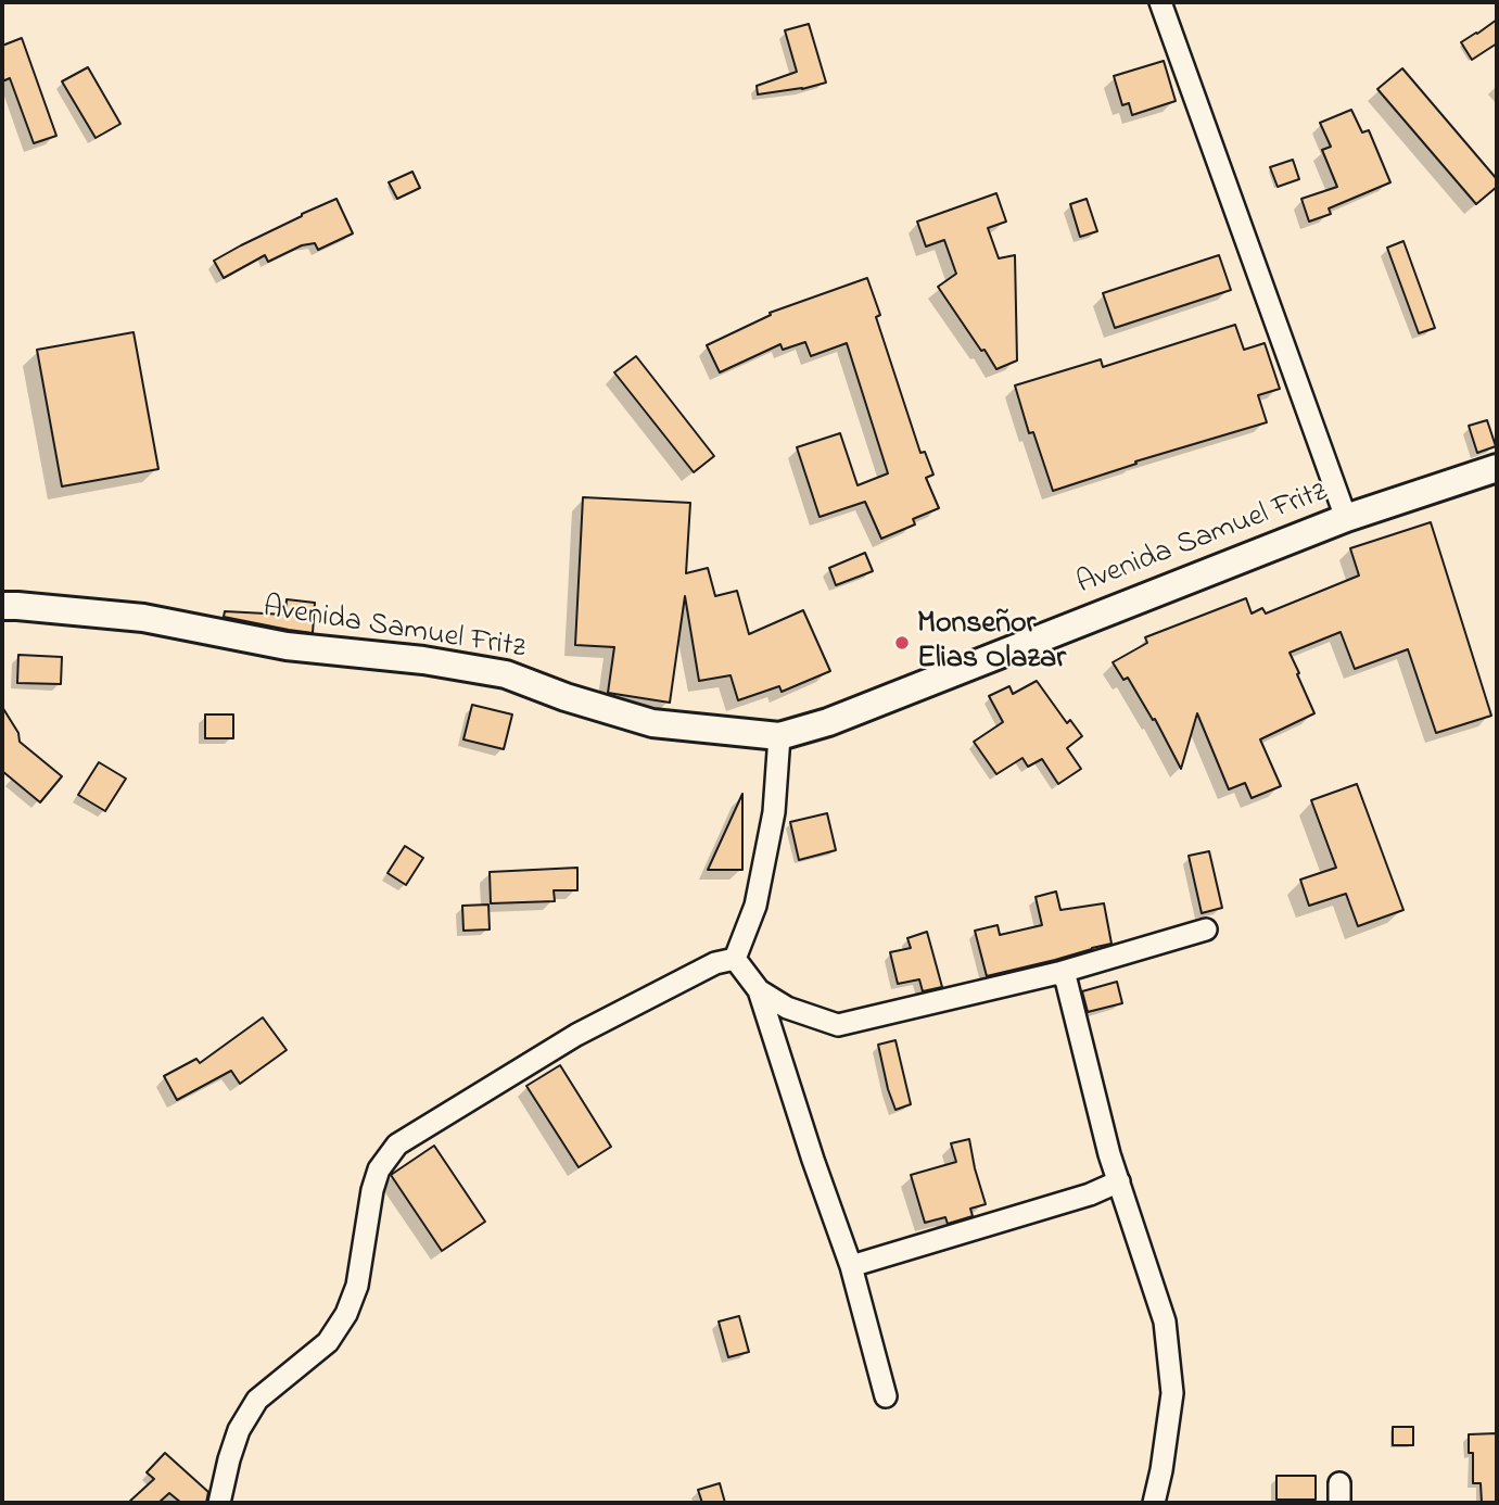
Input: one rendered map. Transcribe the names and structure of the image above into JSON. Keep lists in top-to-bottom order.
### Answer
{
  "streets": {
    "street": ["Avenida Samuel Fritz"]
  },
  "places": ["Monseñor Elias Olazar"]
}
